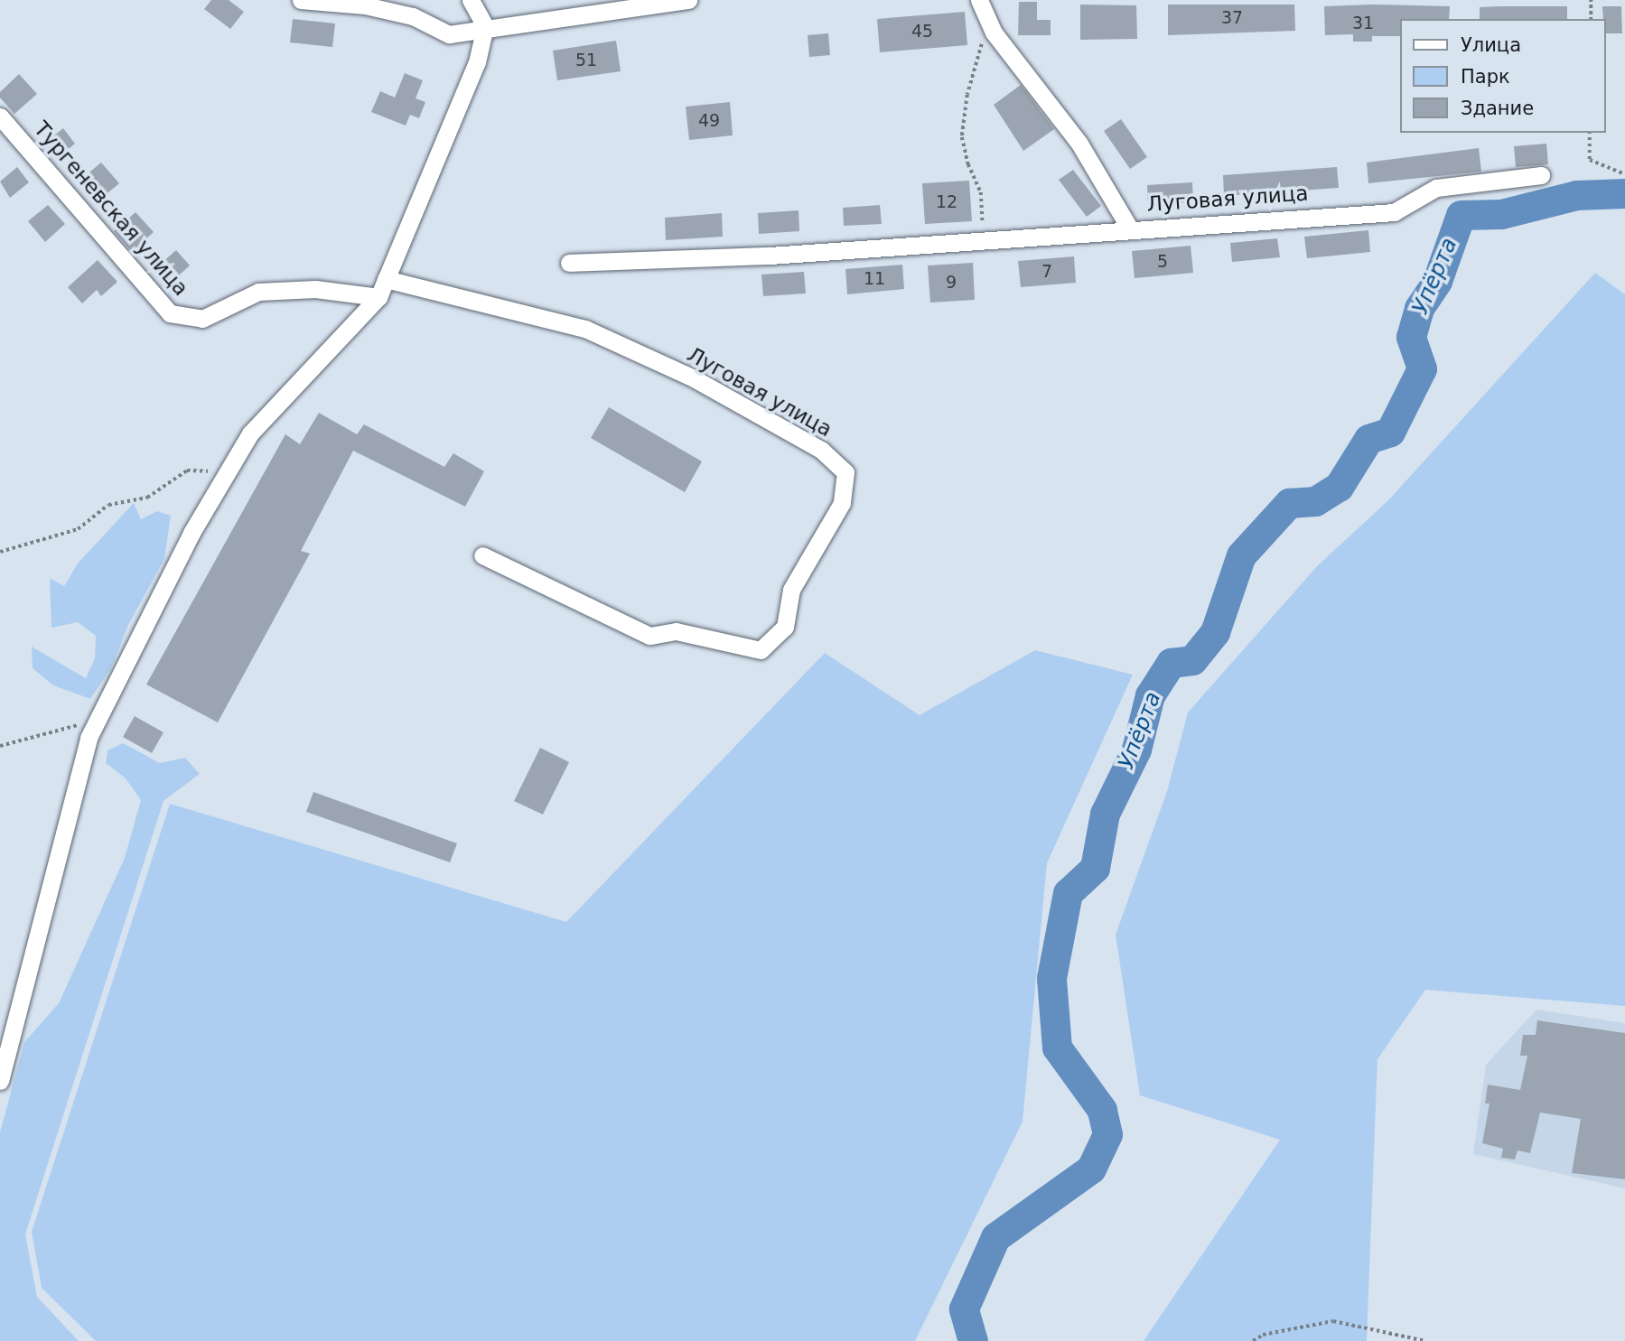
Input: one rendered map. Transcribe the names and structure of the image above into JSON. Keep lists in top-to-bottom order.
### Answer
{
  "streets": {
    "street": ["Луговая улица", "Тургеневская улица"]
  },
  "water": ["Упёрта"],
  "house_numbers": [
    "37",
    "31",
    "45",
    "51",
    "49",
    "12",
    "5",
    "7",
    "11",
    "9"
  ],
  "legend": ["Улица", "Парк", "Здание"]
}
